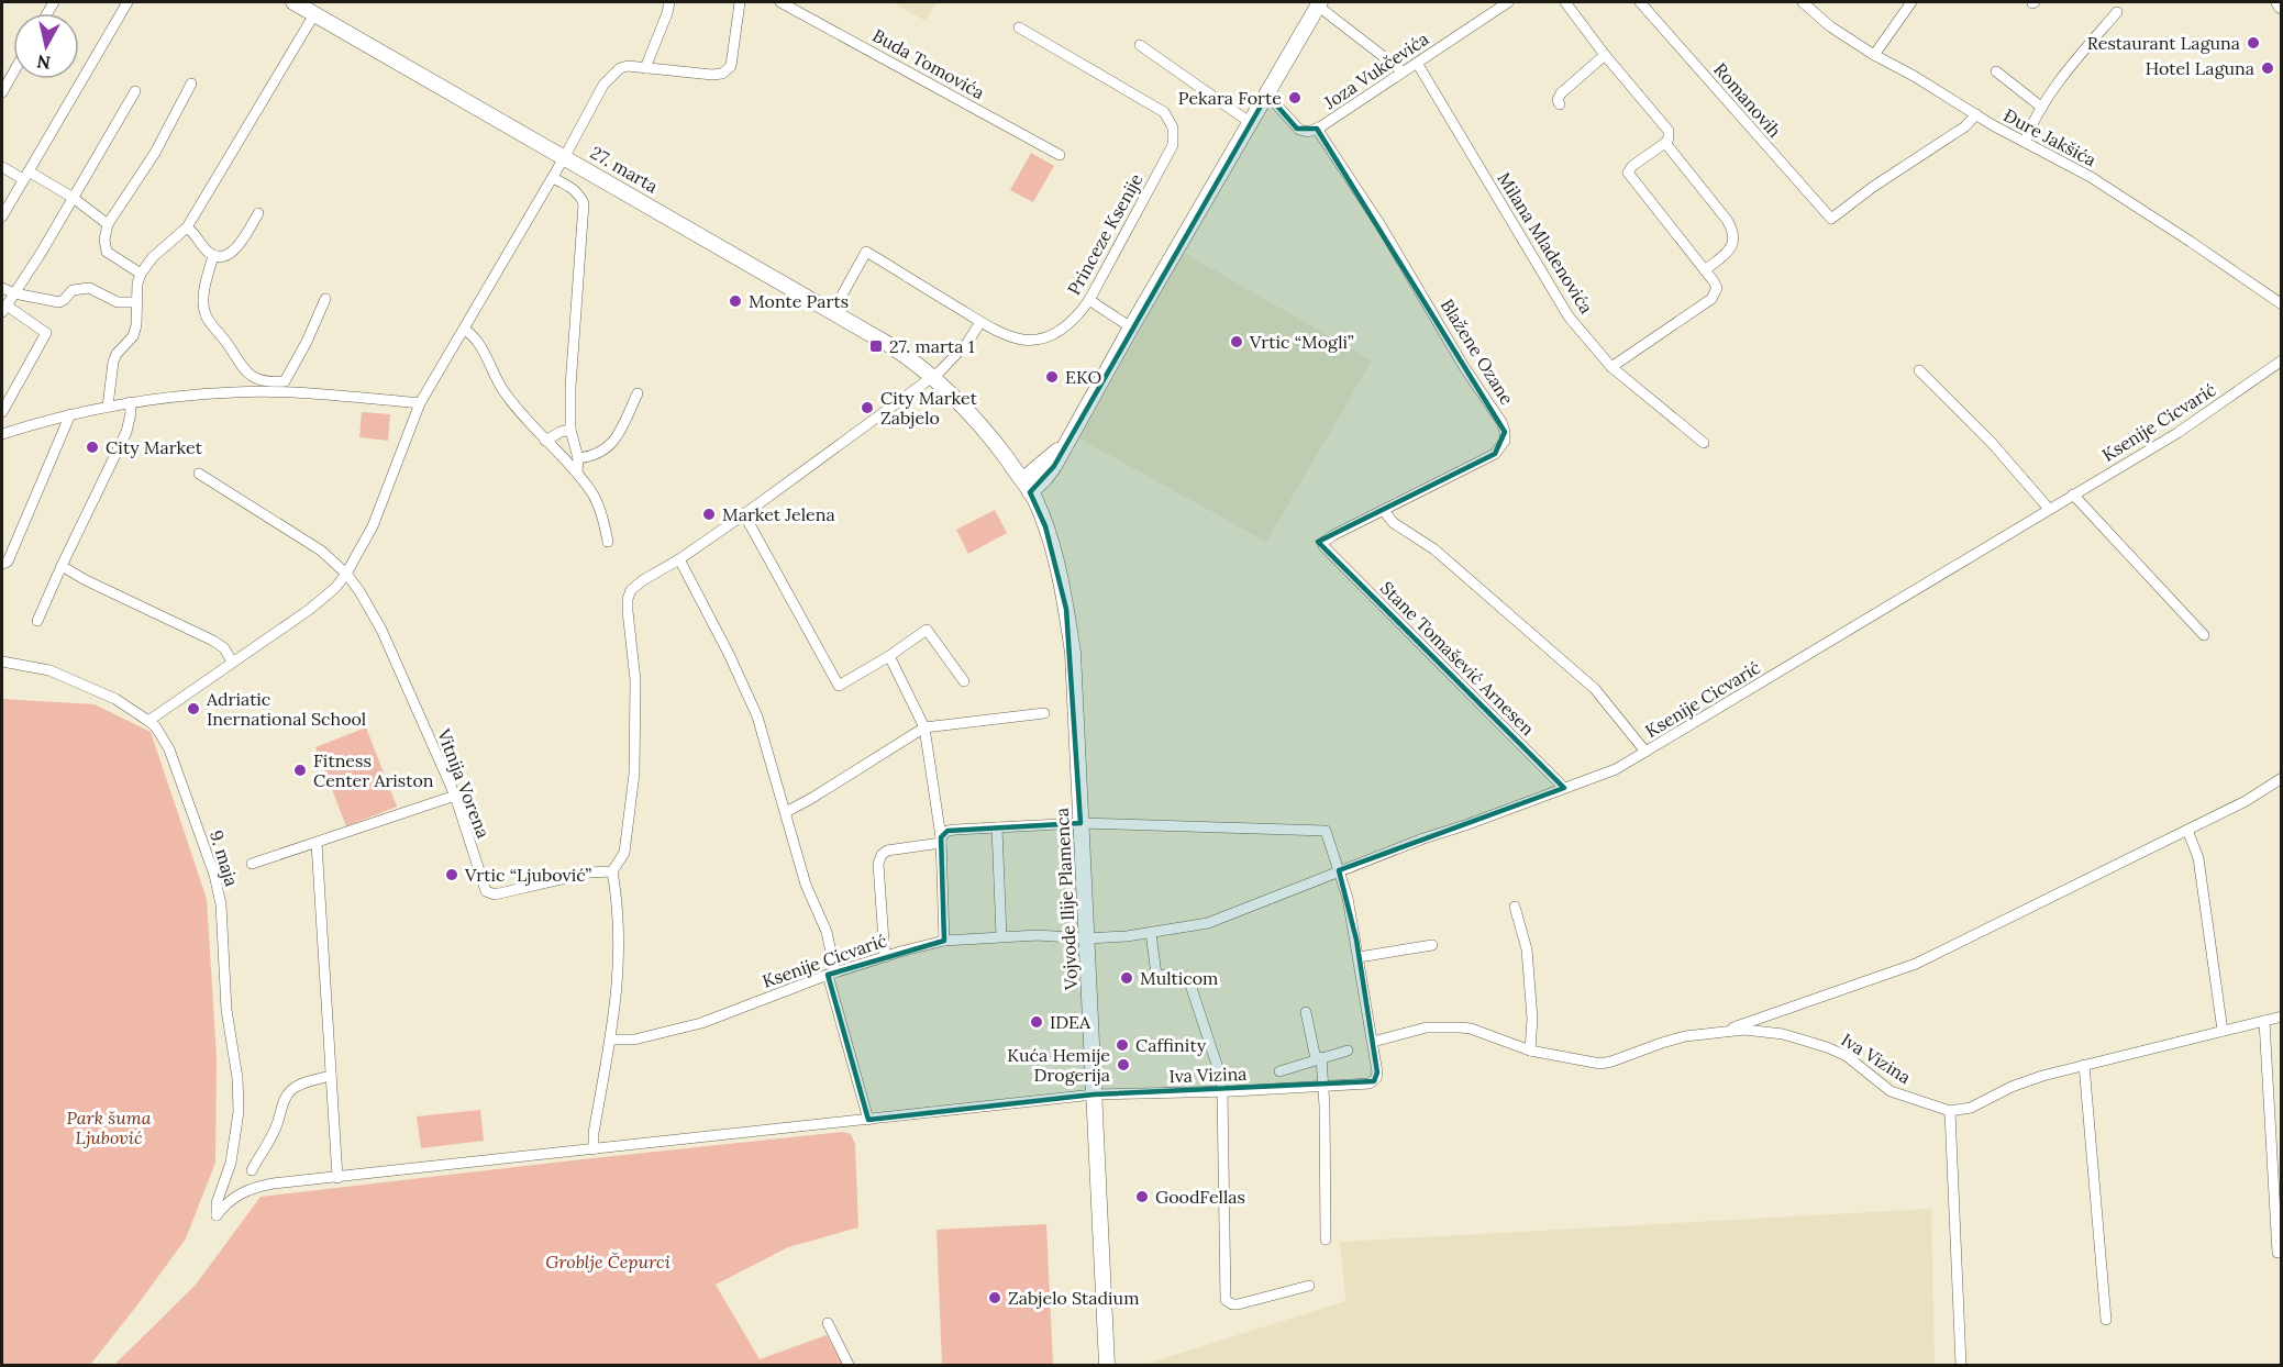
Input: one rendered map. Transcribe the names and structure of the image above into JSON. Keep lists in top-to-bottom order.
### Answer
{
  "streets": {
    "street": [
      "Buda Tomovića",
      "Joza Vukčevića",
      "Romanovih",
      "Đure Jakšića",
      "27. marta",
      "Princeze Ksenije",
      "Milana Mladenovića",
      "Blažene Ozane",
      "Ksenije Cicvarić",
      "Stane Tomašević Arnesen",
      "Vitnija Vorena",
      "9. maja",
      "Vojvode Ilije Plamenca",
      "Iva Vizina"
    ]
  },
  "crossings": [
    ["Joza Vukčevića", "Milana Mladenovića"],
    ["Joza Vukčevića", "Blažene Ozane"],
    ["Romanovih", "Đure Jakšića"],
    ["27. marta", "Princeze Ksenije"],
    ["27. marta", "Vojvode Ilije Plamenca"],
    ["Blažene Ozane", "Stane Tomašević Arnesen"],
    ["Ksenije Cicvarić", "Stane Tomašević Arnesen"],
    ["Ksenije Cicvarić", "Vojvode Ilije Plamenca"],
    ["Ksenije Cicvarić", "Iva Vizina"],
    ["9. maja", "Iva Vizina"],
    ["Vojvode Ilije Plamenca", "Iva Vizina"]
  ],
  "parks": ["Park šuma Ljubović", "Groblje Čepurci"],
  "places": {
    "other": [
      "Restaurant Laguna",
      "Hotel Laguna",
      "Pekara Forte",
      "Monte Parts",
      "Vrtic “Mogli”",
      "EKO",
      "City Market Zabjelo",
      "City Market",
      "Market Jelena",
      "Adriatic Inernational School",
      "Fitness Center Ariston",
      "Vrtic “Ljubović”",
      "Multicom",
      "IDEA",
      "Caffinity",
      "Kuća Hemije Drogerija",
      "GoodFellas",
      "Zabjelo Stadium"
    ],
    "transit": ["27. marta 1"]
  },
  "north": "bottom"
}
